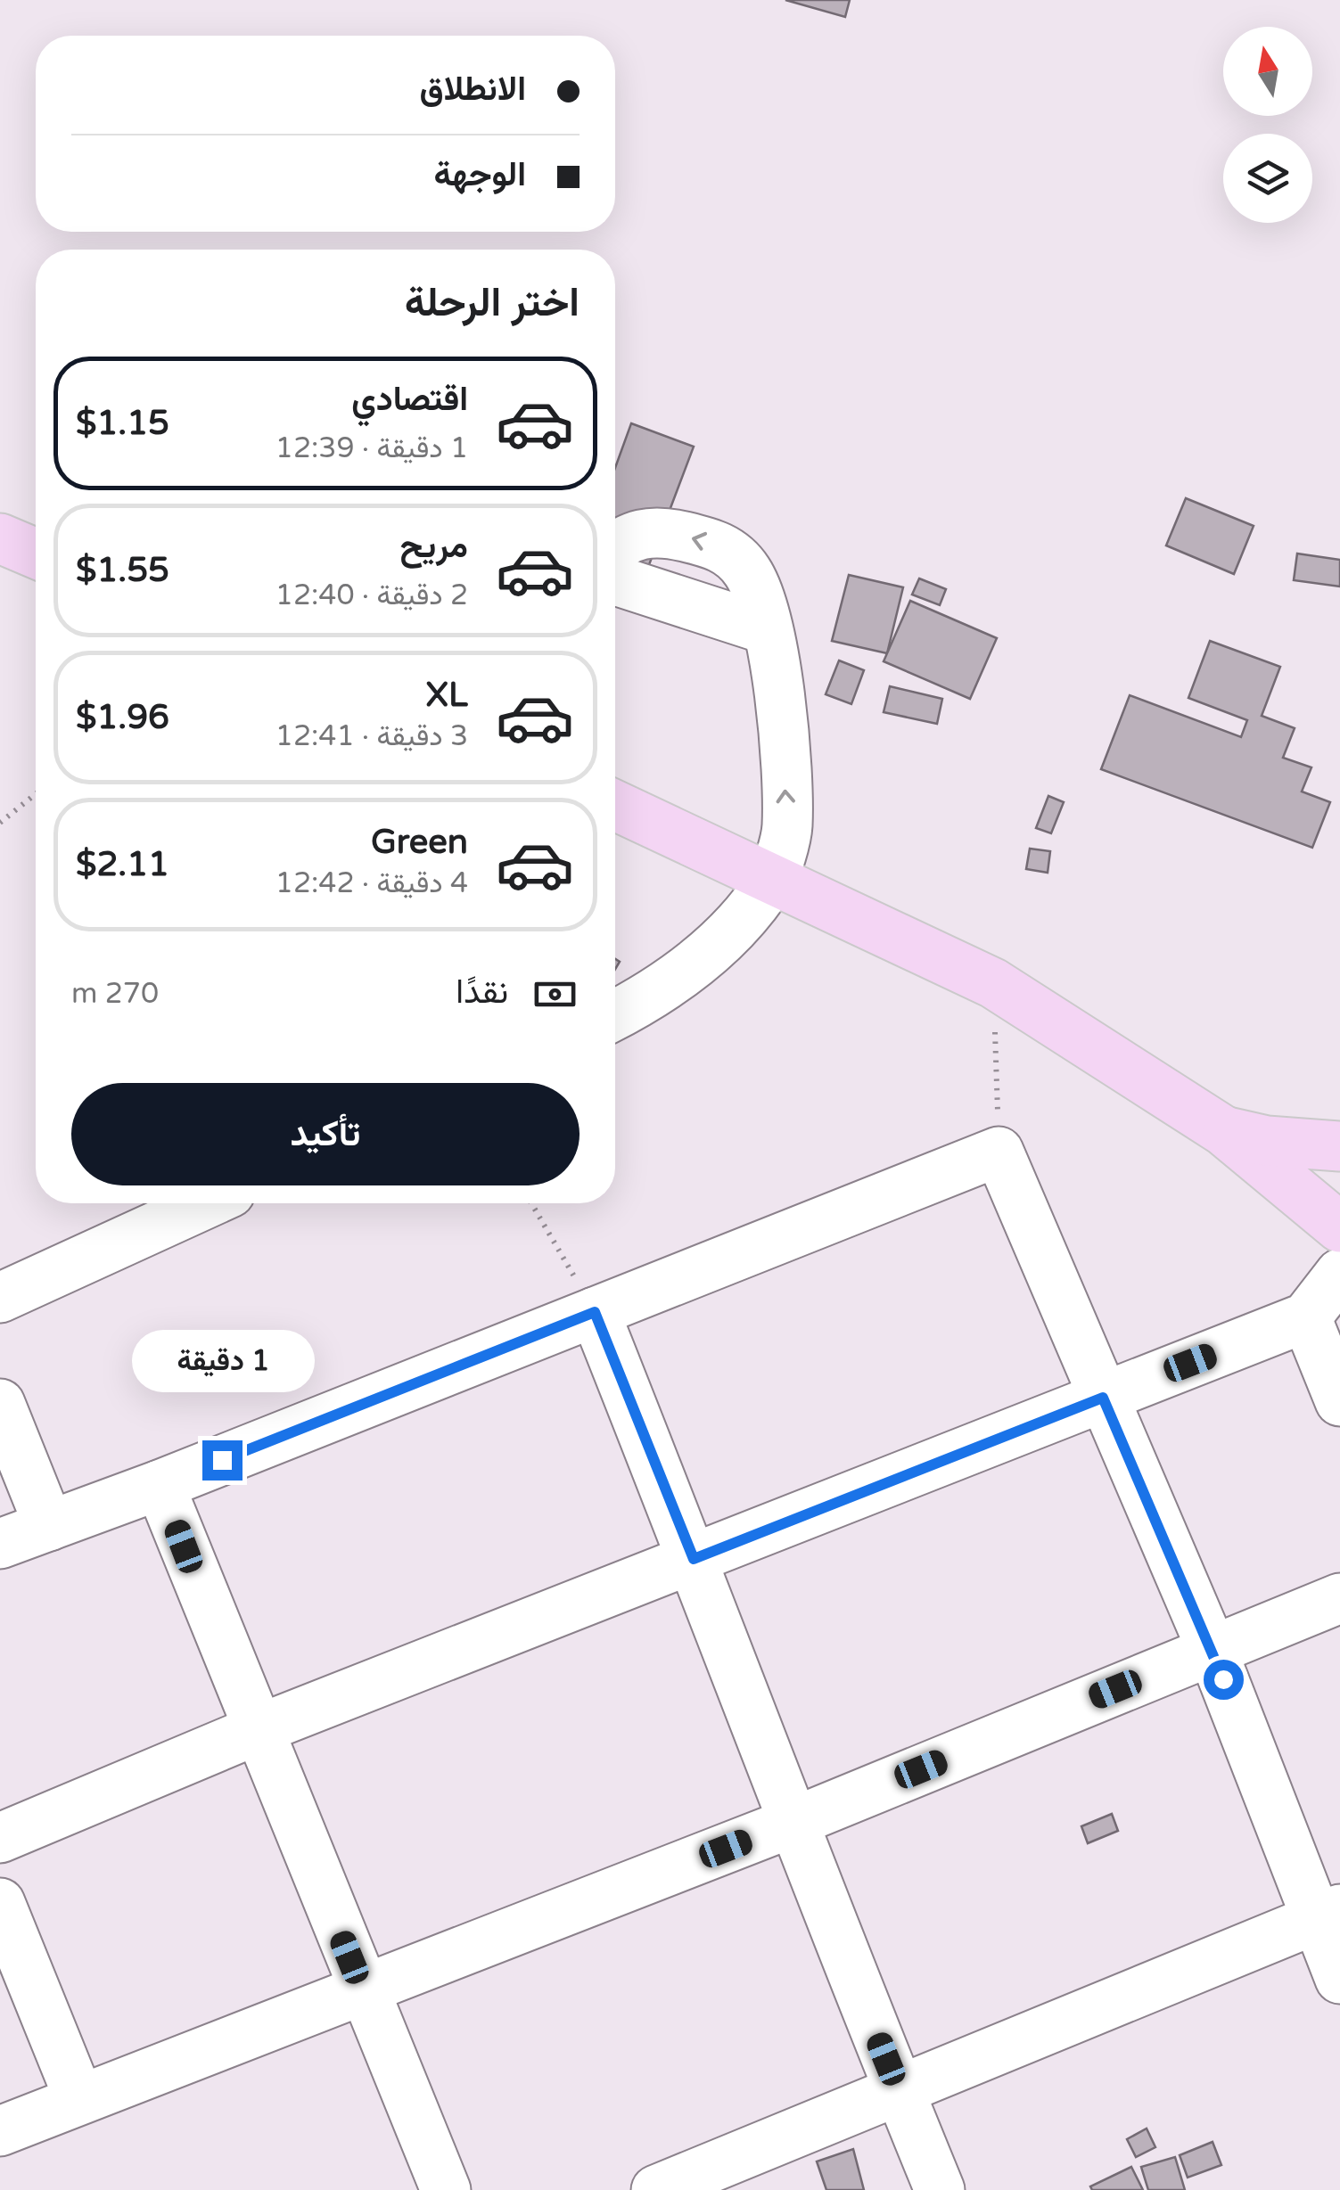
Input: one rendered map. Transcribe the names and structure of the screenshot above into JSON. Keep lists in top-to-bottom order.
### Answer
{
  "north": "top",
  "page": {
    "banner": ["الانطلاق", "الوجهة"],
    "heading": "اختر الرحلة",
    "list": [
      {
        "name": "اقتصادي",
        "note": "1 دقيقة · 12:39",
        "value": "$1.15"
      },
      {
        "name": "مريح",
        "note": "2 دقيقة · 12:40",
        "value": "$1.55"
      },
      {
        "name": "XL",
        "note": "3 دقيقة · 12:41",
        "value": "$1.96"
      },
      {
        "name": "Green",
        "note": "4 دقيقة · 12:42",
        "value": "$2.11"
      }
    ],
    "pay": ["نقدًا", "270 m"],
    "buttons": "تأكيد",
    "bubble": "1 دقيقة"
  }
}
